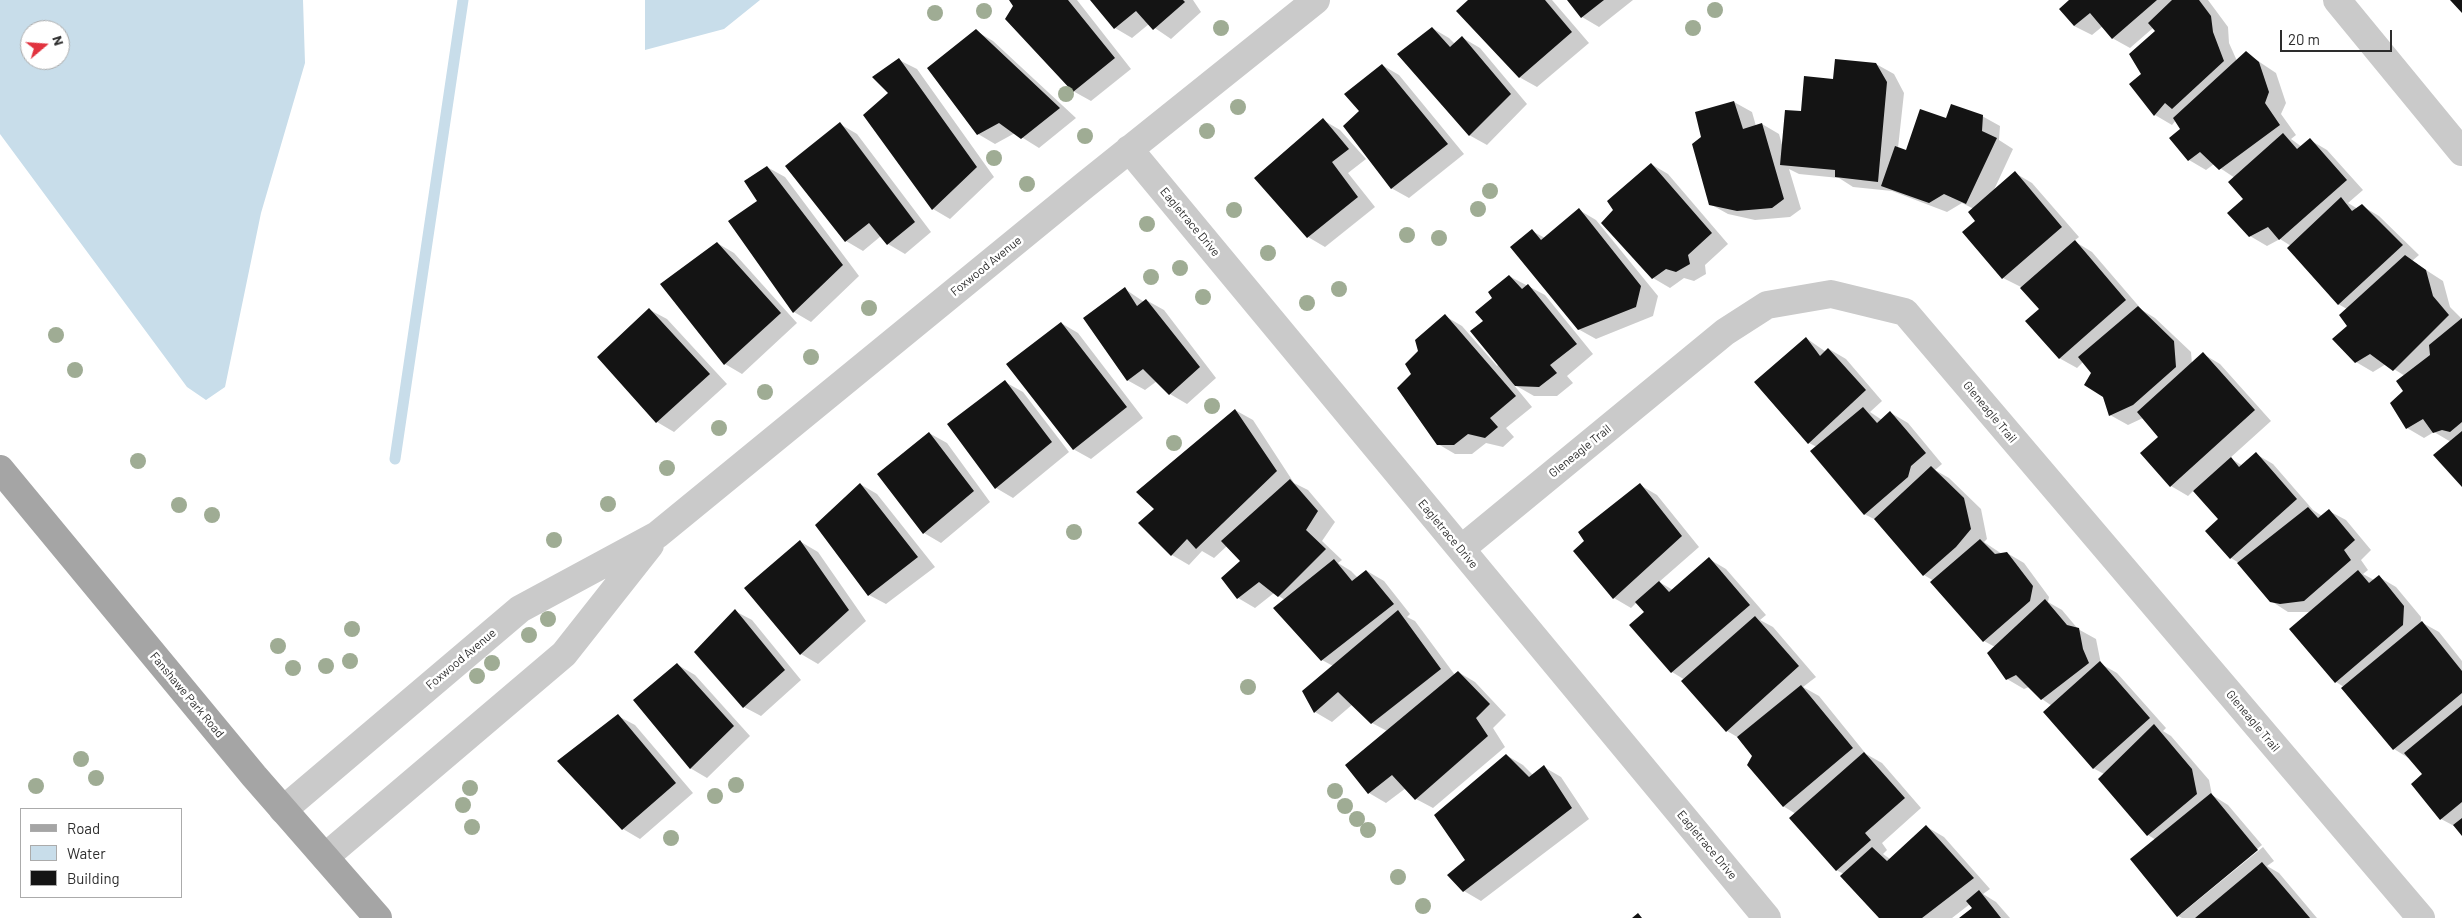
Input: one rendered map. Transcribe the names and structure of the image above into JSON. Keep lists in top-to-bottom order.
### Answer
{
  "streets": {
    "main road": ["Fanshawe Park Road"],
    "street": ["Eagletrace Drive", "Foxwood Avenue", "Gleneagle Trail"]
  },
  "crossings": [
    ["Eagletrace Drive", "Foxwood Avenue"],
    ["Eagletrace Drive", "Gleneagle Trail"],
    ["Foxwood Avenue", "Fanshawe Park Road"]
  ],
  "legend": ["Road", "Water", "Building"],
  "scale_bar": "20 m",
  "north": "right"
}
